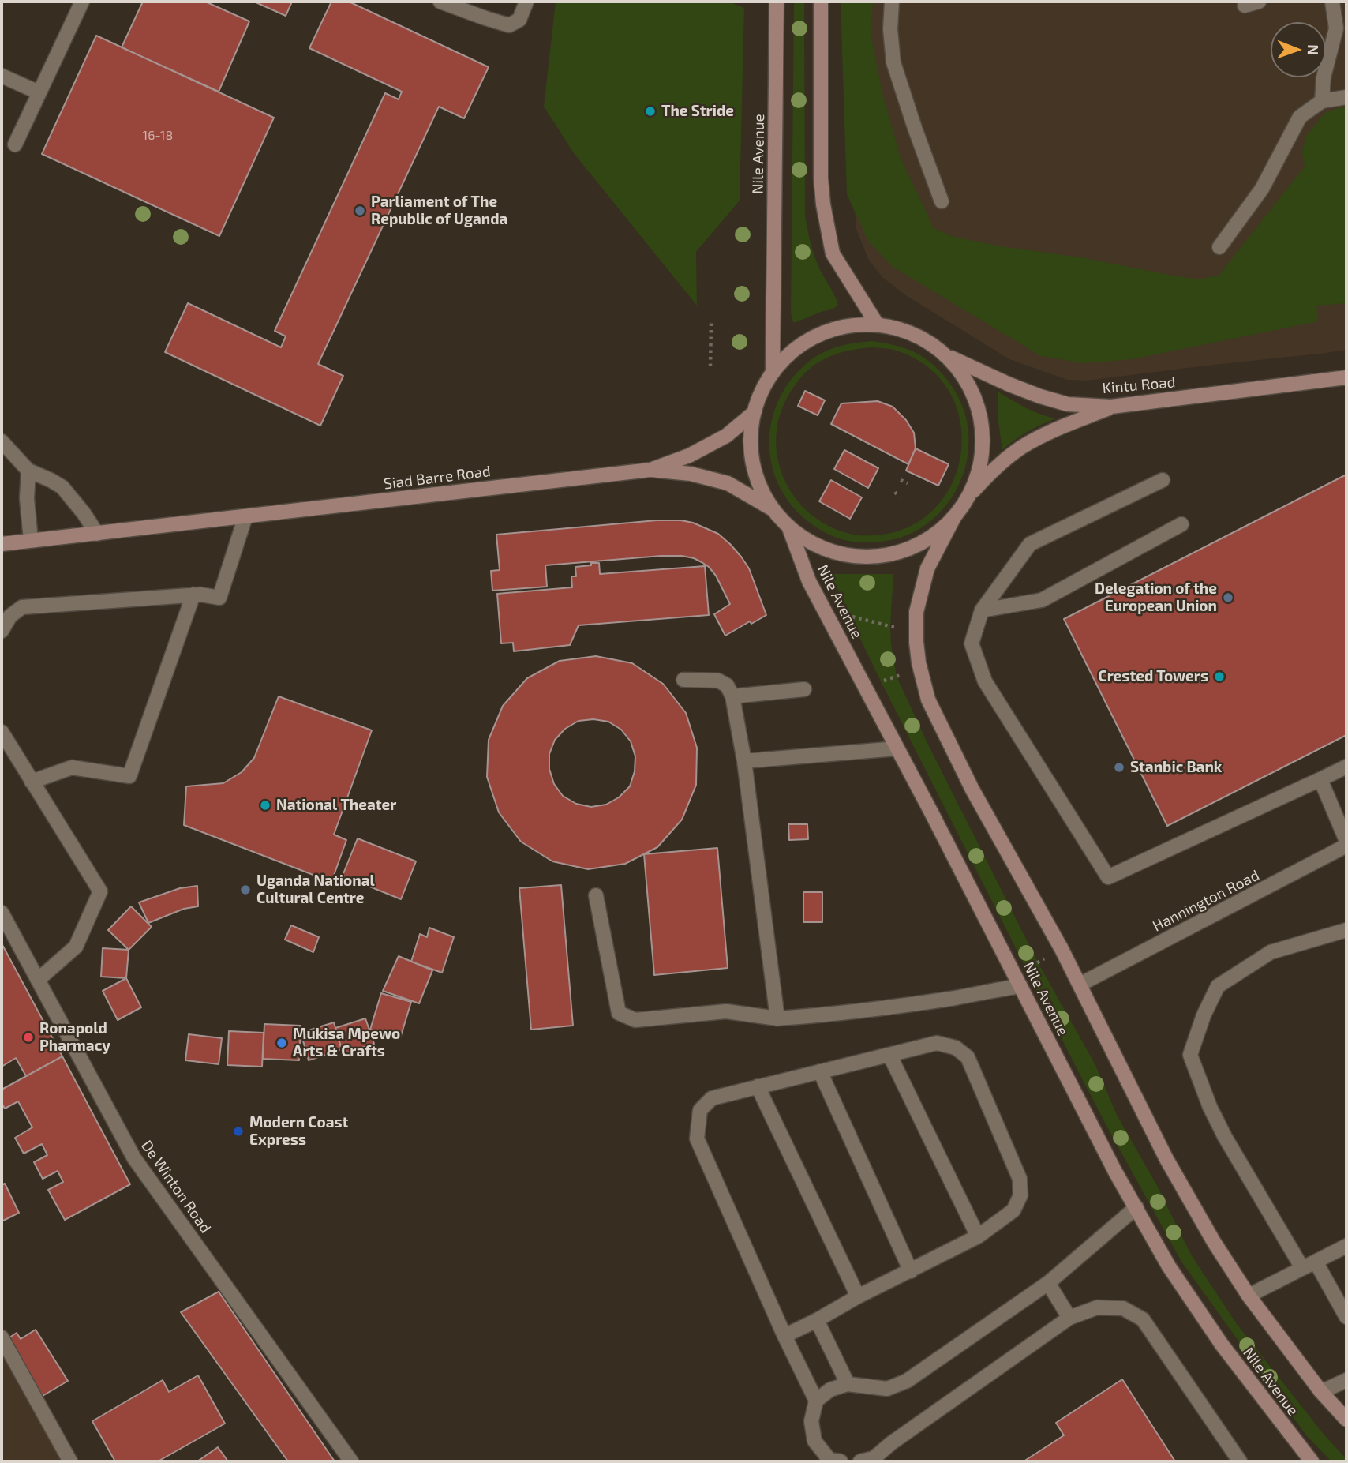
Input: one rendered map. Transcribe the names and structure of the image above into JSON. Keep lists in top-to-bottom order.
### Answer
{
  "streets": {
    "main road": ["Nile Avenue", "Kintu Road", "Siad Barre Road"],
    "street": ["Hannington Road", "De Winton Road"]
  },
  "places": [
    "The Stride",
    "Parliament of The Republic of Uganda",
    "Delegation of the European Union",
    "Crested Towers",
    "Stanbic Bank",
    "National Theater",
    "Uganda National Cultural Centre",
    "Ronapold Pharmacy",
    "Mukisa Mpewo Arts & Crafts",
    "Modern Coast Express"
  ],
  "house_numbers": ["16-18"],
  "north": "right"
}
